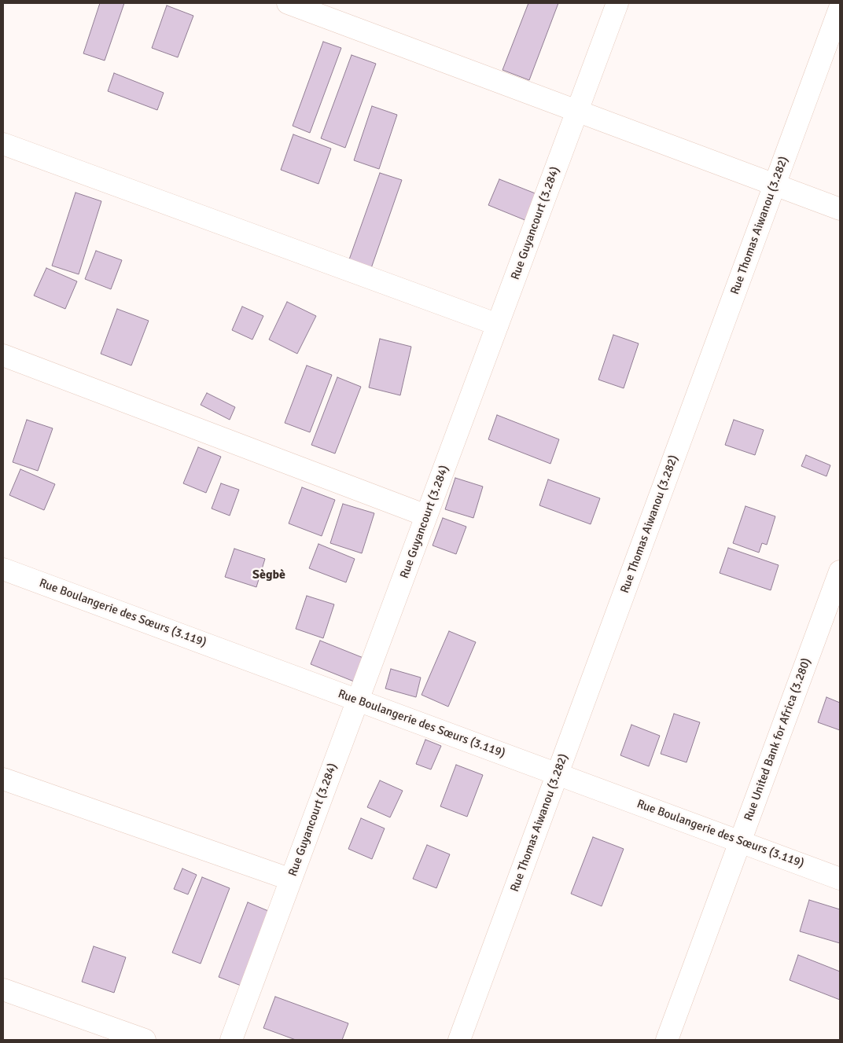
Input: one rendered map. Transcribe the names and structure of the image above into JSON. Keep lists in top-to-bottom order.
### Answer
{
  "streets": {
    "street": [
      "Rue Guyancourt (3.284)",
      "Rue Thomas Aiwanou (3.282)",
      "Rue Boulangerie des Sœurs (3.119)",
      "Rue United Bank for Africa (3.280)"
    ]
  },
  "crossings": [
    ["Rue Guyancourt (3.284)", "Rue Boulangerie des Sœurs (3.119)"],
    ["Rue Thomas Aiwanou (3.282)", "Rue Boulangerie des Sœurs (3.119)"],
    ["Rue Boulangerie des Sœurs (3.119)", "Rue United Bank for Africa (3.280)"]
  ],
  "districts": ["Sègbè"]
}
